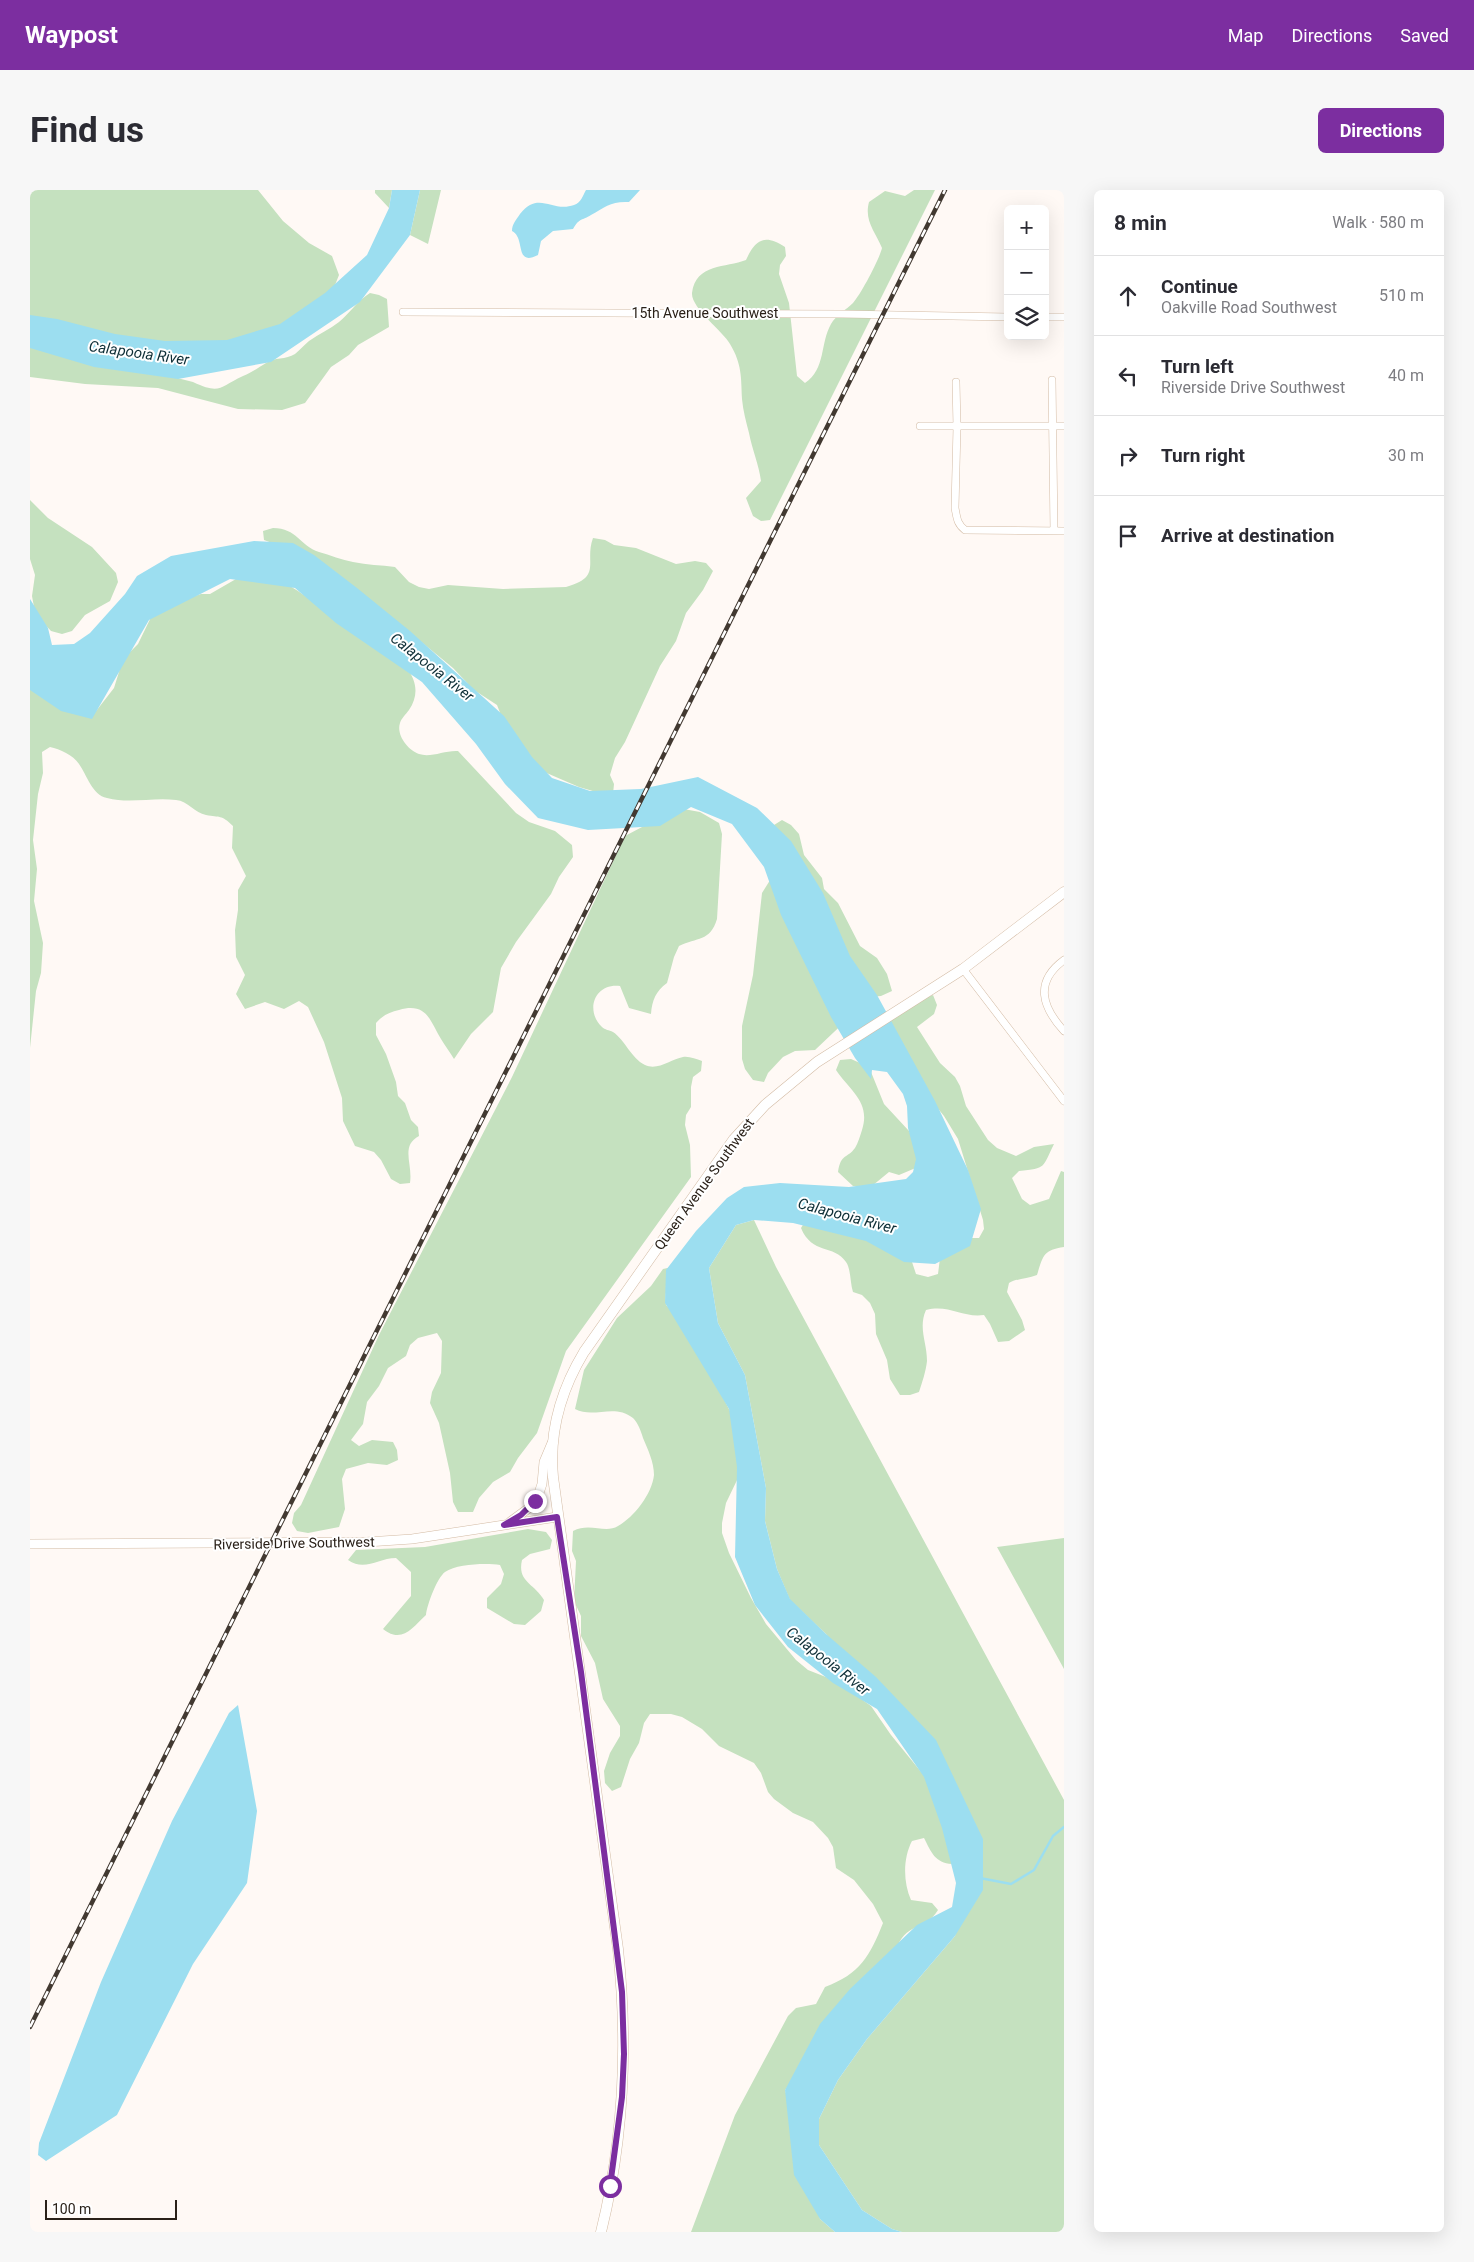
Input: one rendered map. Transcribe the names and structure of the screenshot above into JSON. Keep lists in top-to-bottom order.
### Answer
{
  "streets": {
    "main road": ["Queen Avenue Southwest"],
    "street": ["15th Avenue Southwest", "Riverside Drive Southwest"]
  },
  "crossings": [
    ["Queen Avenue Southwest", "Riverside Drive Southwest"]
  ],
  "water": ["Calapooia River"],
  "scale_bar": "100 m",
  "page": {
    "header": "Waypost",
    "nav": ["Map", "Directions", "Saved"],
    "buttons": "Directions",
    "title": "Find us",
    "heading": ["8 min", "Walk · 580 m"],
    "map_buttons": ["+", "−"],
    "list": [
      ["Continue", "Oakville Road Southwest", "510 m"],
      ["Turn left", "Riverside Drive Southwest", "40 m"],
      ["Turn right", "30 m"],
      "Arrive at destination"
    ],
    "scale": "100 m"
  }
}
